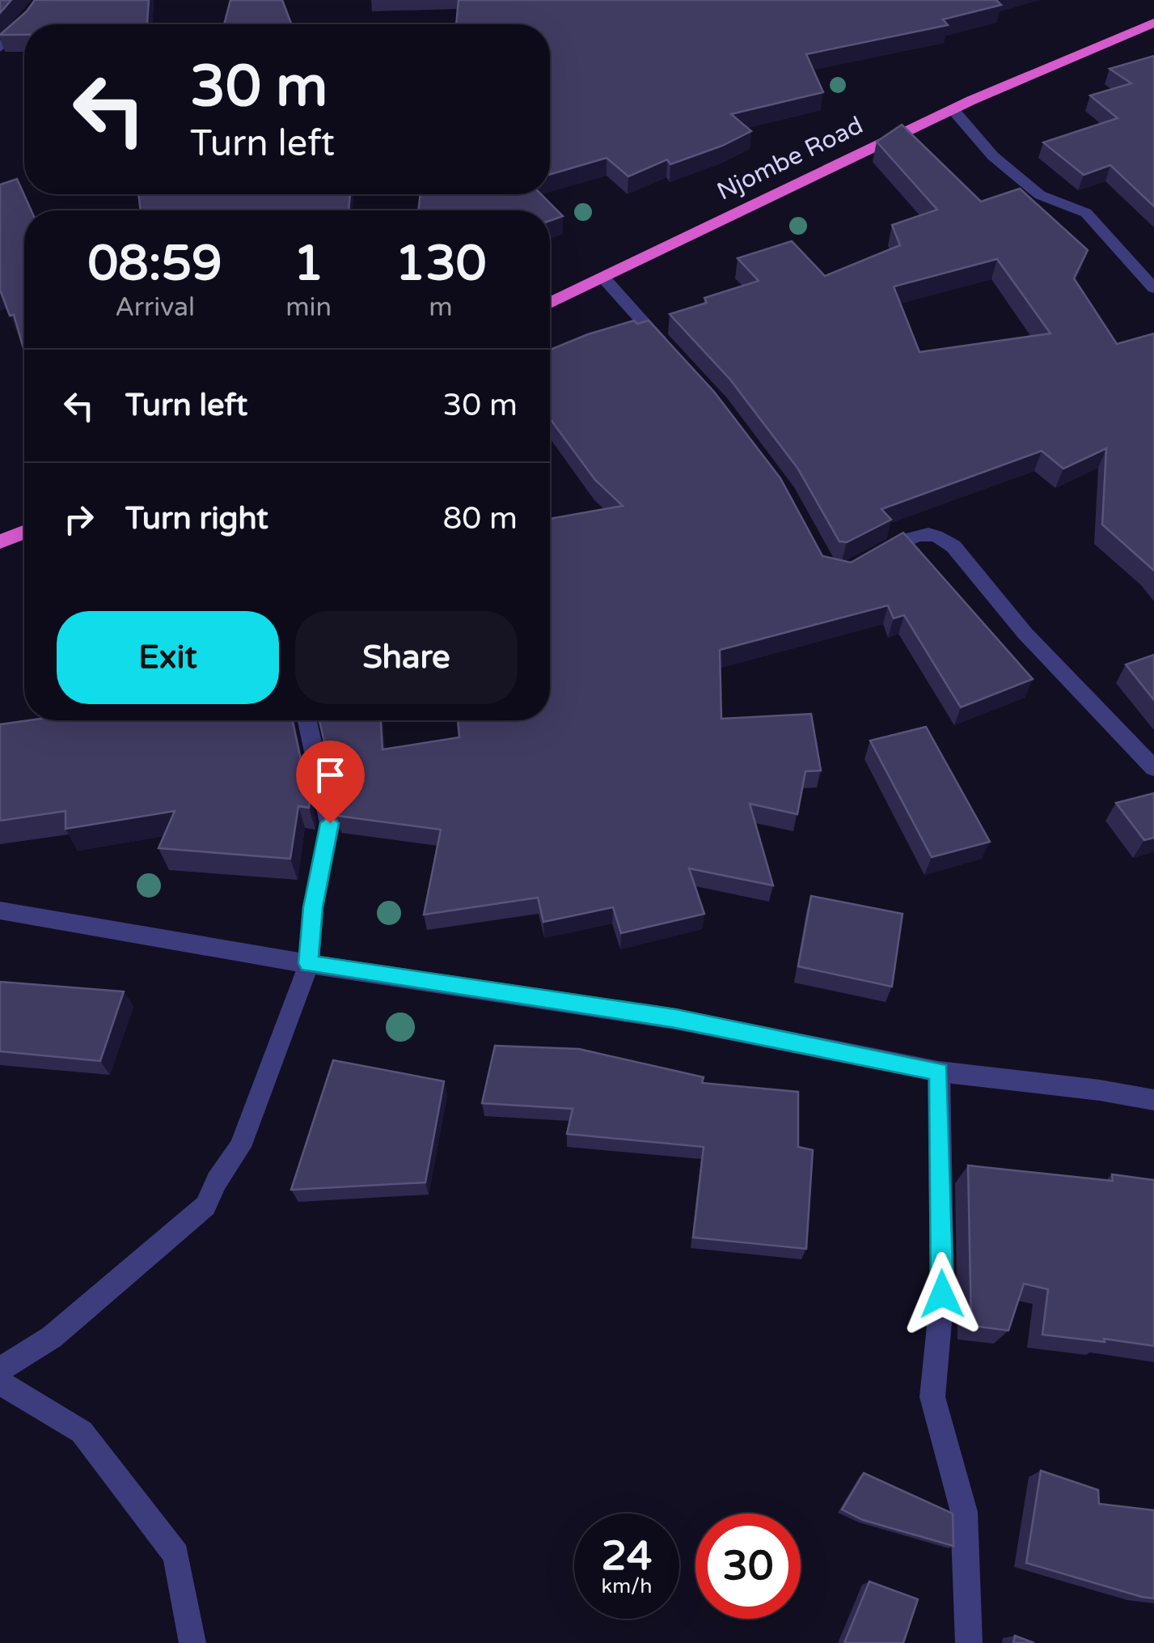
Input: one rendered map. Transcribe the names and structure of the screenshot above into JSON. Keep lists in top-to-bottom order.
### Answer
{
  "streets": {
    "highway": ["Njombe Road"]
  },
  "page": {
    "turn": ["30 m", "Turn left"],
    "eta": [
      "08:59",
      "Arrival",
      "1",
      "min",
      "130",
      "m"
    ],
    "list": [
      {
        "name": "Turn left",
        "value": "30 m"
      },
      {
        "name": "Turn right",
        "value": "80 m"
      }
    ],
    "buttons": ["Exit", "Share"],
    "speed": "24 km/h",
    "limit": "30"
  }
}
